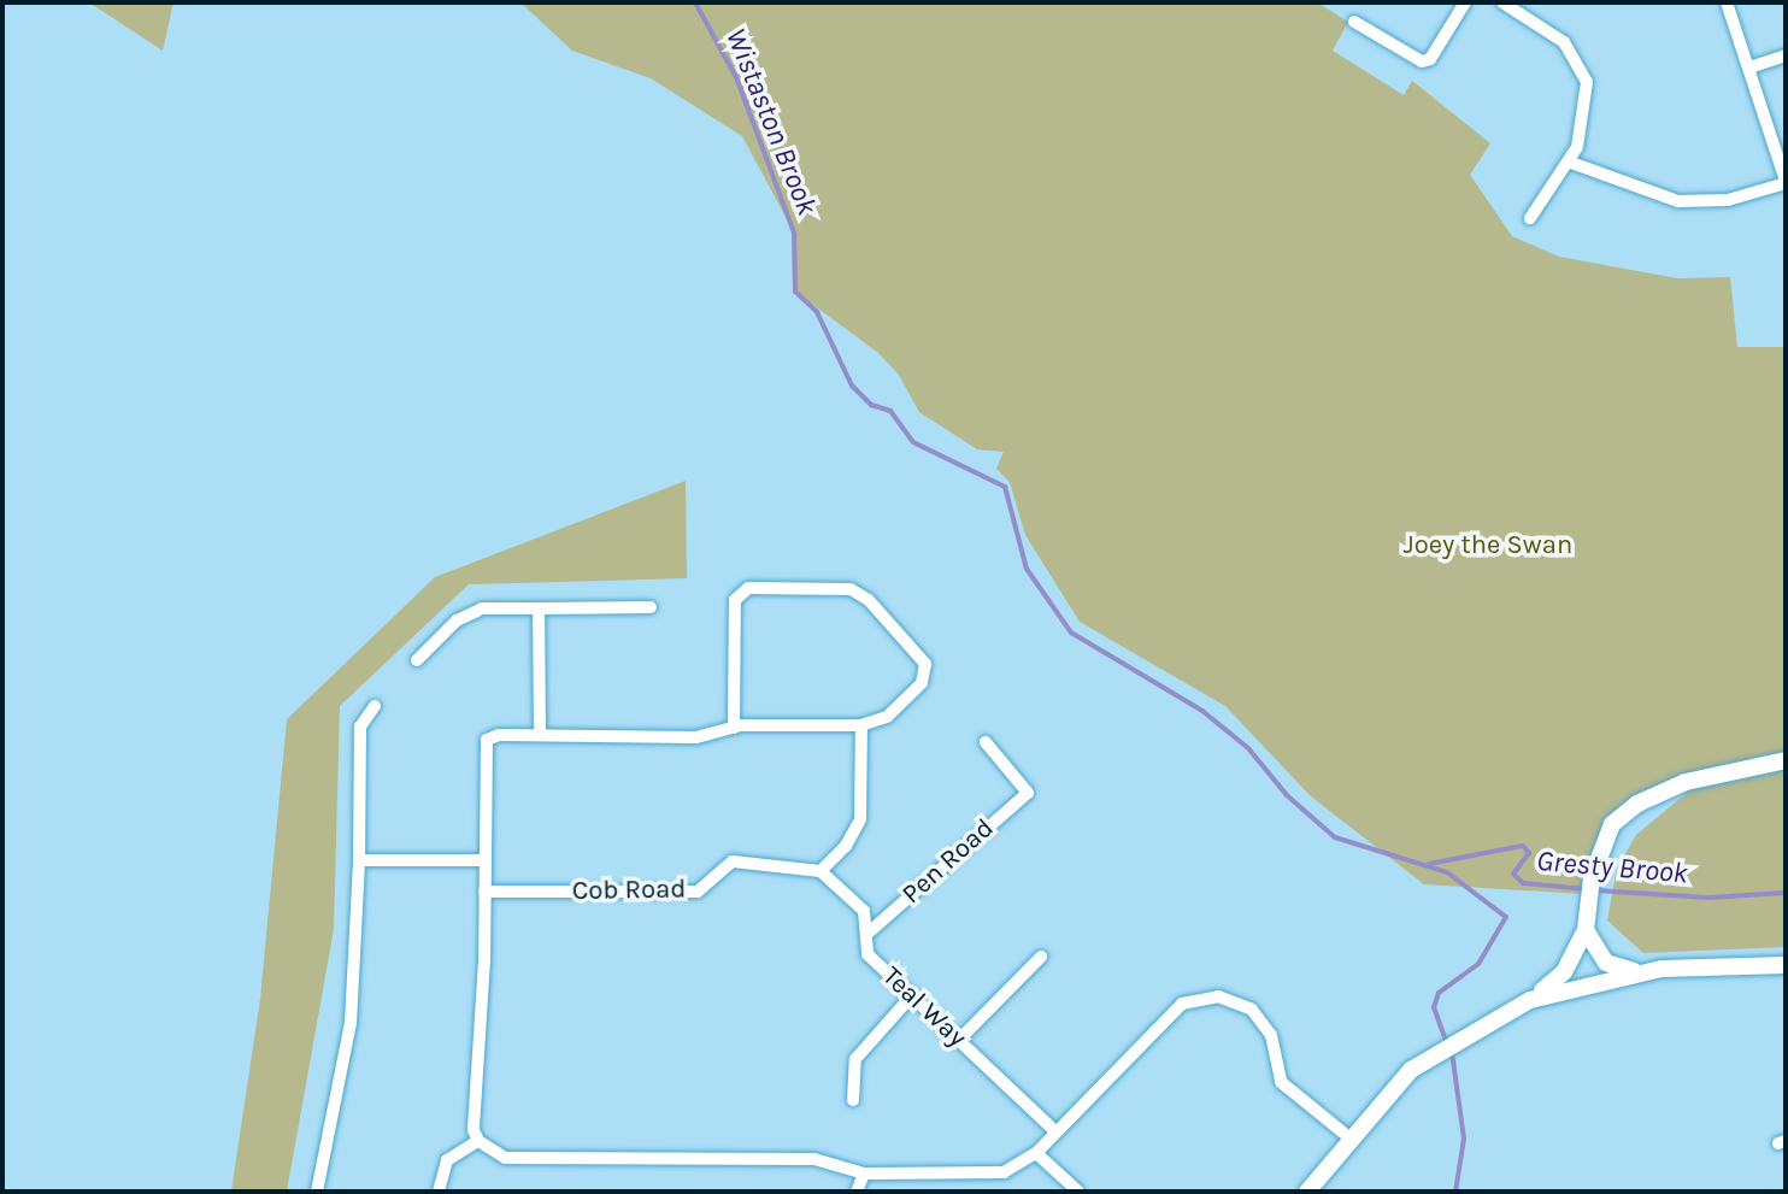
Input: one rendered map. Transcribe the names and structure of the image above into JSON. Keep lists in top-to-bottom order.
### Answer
{
  "streets": {
    "street": ["Pen Road", "Cob Road", "Teal Way"]
  },
  "crossings": [
    ["Pen Road", "Teal Way"],
    ["Cob Road", "Teal Way"]
  ],
  "water": ["Wistaston Brook", "Gresty Brook"],
  "parks": ["Joey the Swan"]
}
